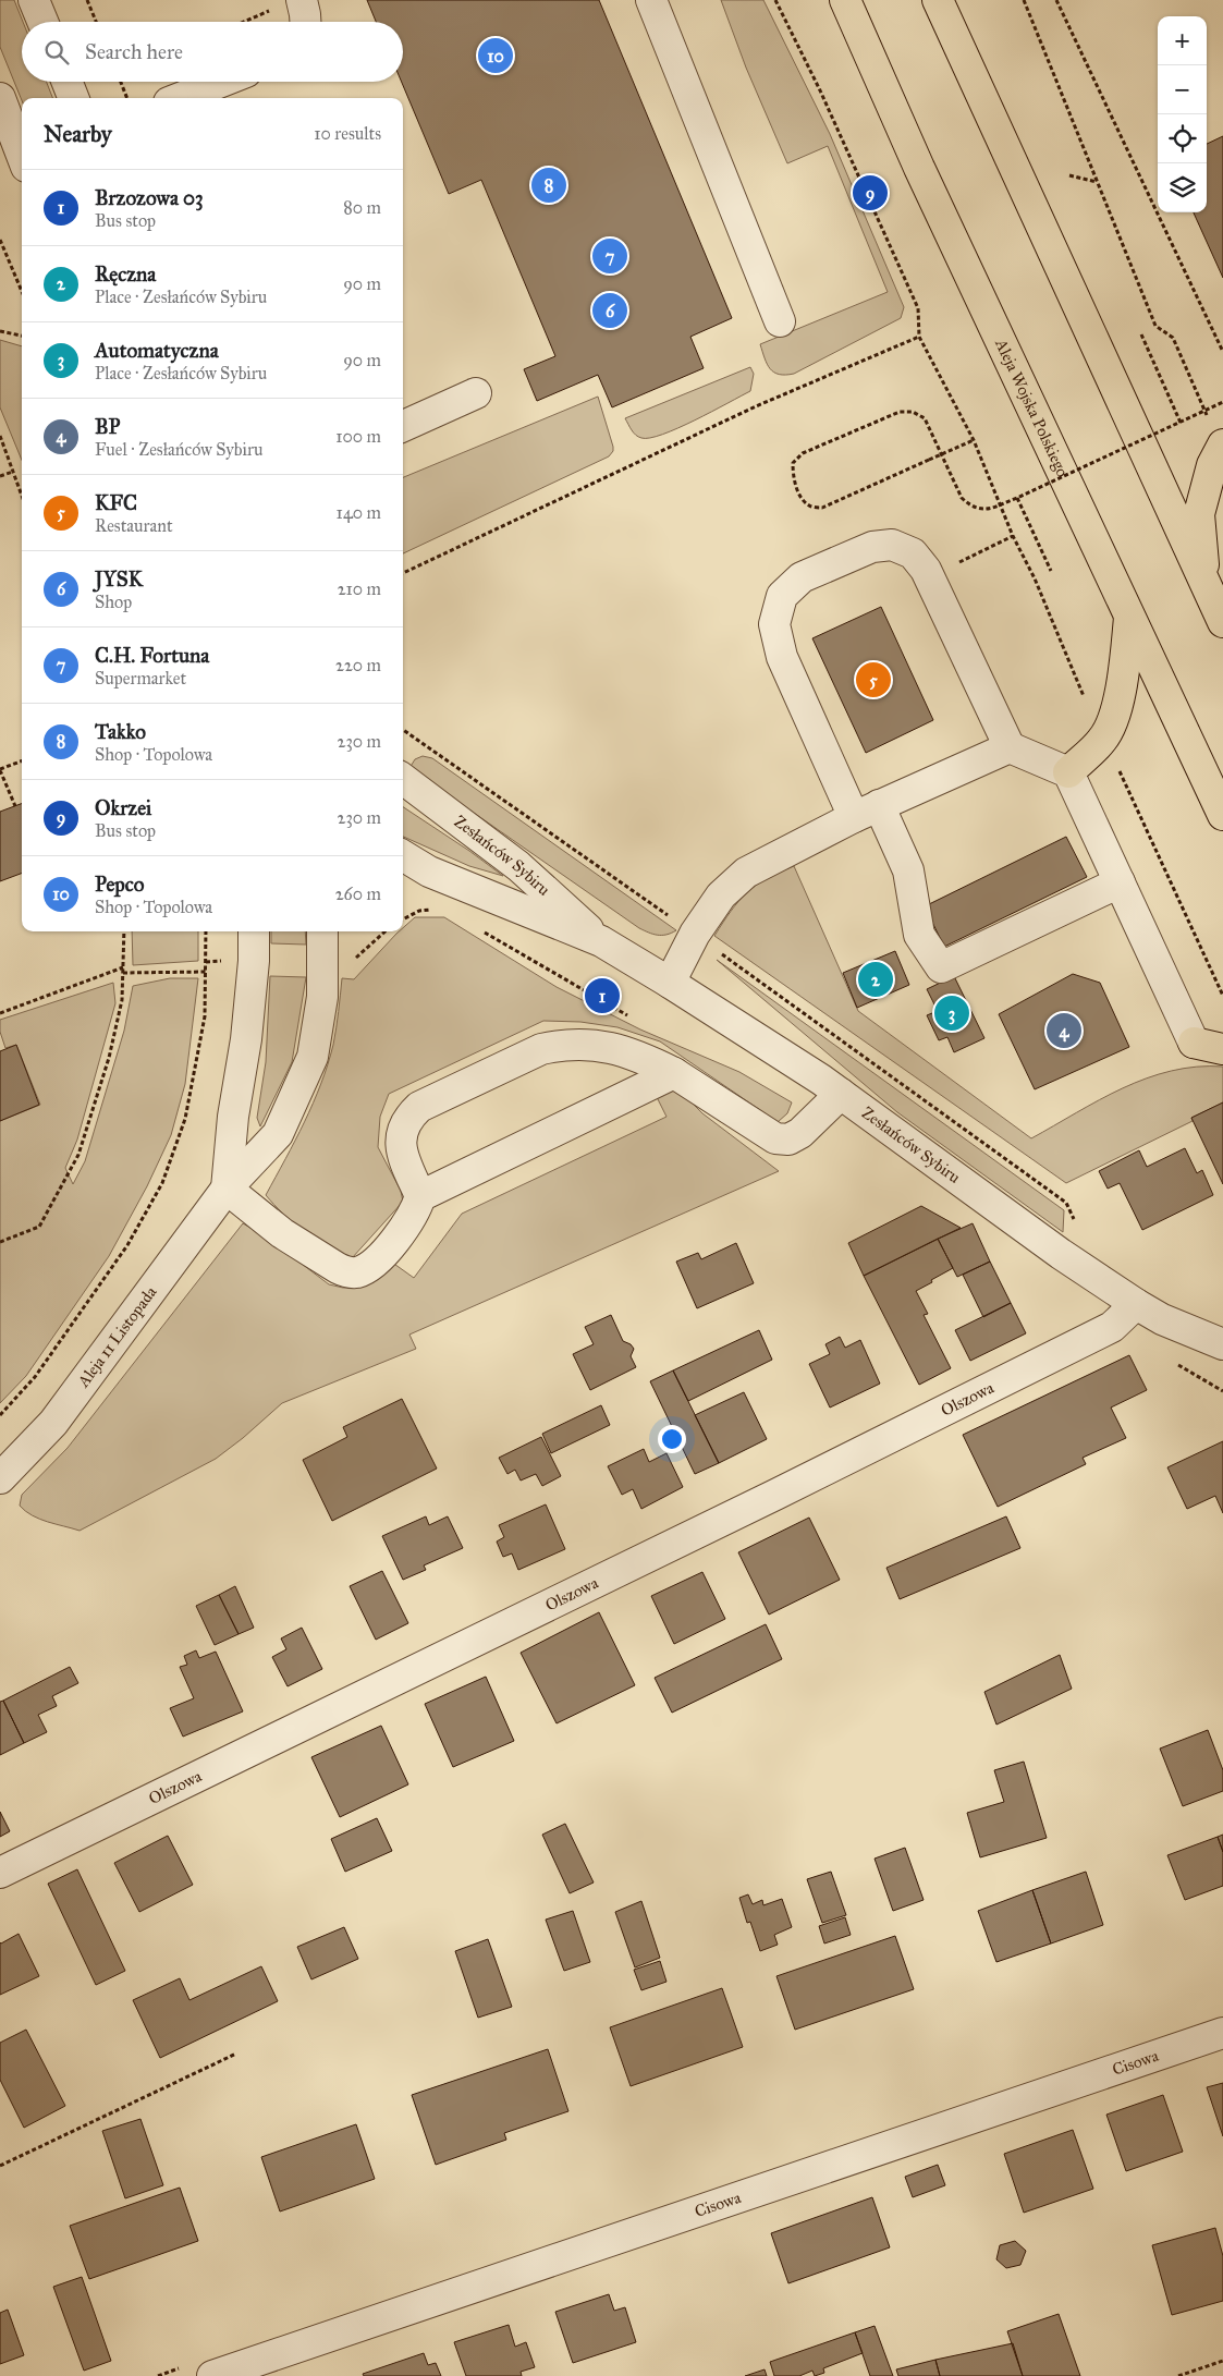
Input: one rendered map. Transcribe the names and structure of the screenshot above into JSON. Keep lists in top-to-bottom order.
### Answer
{
  "streets": {
    "main road": ["Aleja Wojska Polskiego"],
    "street": [
      "Zesłańców Sybiru",
      "Aleja 11 Listopada",
      "Olszowa",
      "Cisowa"
    ]
  },
  "crossings": [
    ["Zesłańców Sybiru", "Olszowa"]
  ],
  "page": {
    "map_buttons": ["+", "−"],
    "search": "Search here",
    "pins": [
      "10",
      "8",
      "9",
      "7",
      "6",
      "5",
      "2",
      "1",
      "3",
      "4"
    ],
    "heading": ["Nearby", "10 results"],
    "list": [
      {
        "mark": "1",
        "name": "Brzozowa 03",
        "note": "Bus stop",
        "value": "80 m"
      },
      {
        "mark": "2",
        "name": "Ręczna",
        "note": "Place · Zesłańców Sybiru",
        "value": "90 m"
      },
      {
        "mark": "3",
        "name": "Automatyczna",
        "note": "Place · Zesłańców Sybiru",
        "value": "90 m"
      },
      {
        "mark": "4",
        "name": "BP",
        "note": "Fuel · Zesłańców Sybiru",
        "value": "100 m"
      },
      {
        "mark": "5",
        "name": "KFC",
        "note": "Restaurant",
        "value": "140 m"
      },
      {
        "mark": "6",
        "name": "JYSK",
        "note": "Shop",
        "value": "210 m"
      },
      {
        "mark": "7",
        "name": "C.H. Fortuna",
        "note": "Supermarket",
        "value": "220 m"
      },
      {
        "mark": "8",
        "name": "Takko",
        "note": "Shop · Topolowa",
        "value": "230 m"
      },
      {
        "mark": "9",
        "name": "Okrzei",
        "note": "Bus stop",
        "value": "230 m"
      },
      {
        "mark": "10",
        "name": "Pepco",
        "note": "Shop · Topolowa",
        "value": "260 m"
      }
    ]
  }
}
